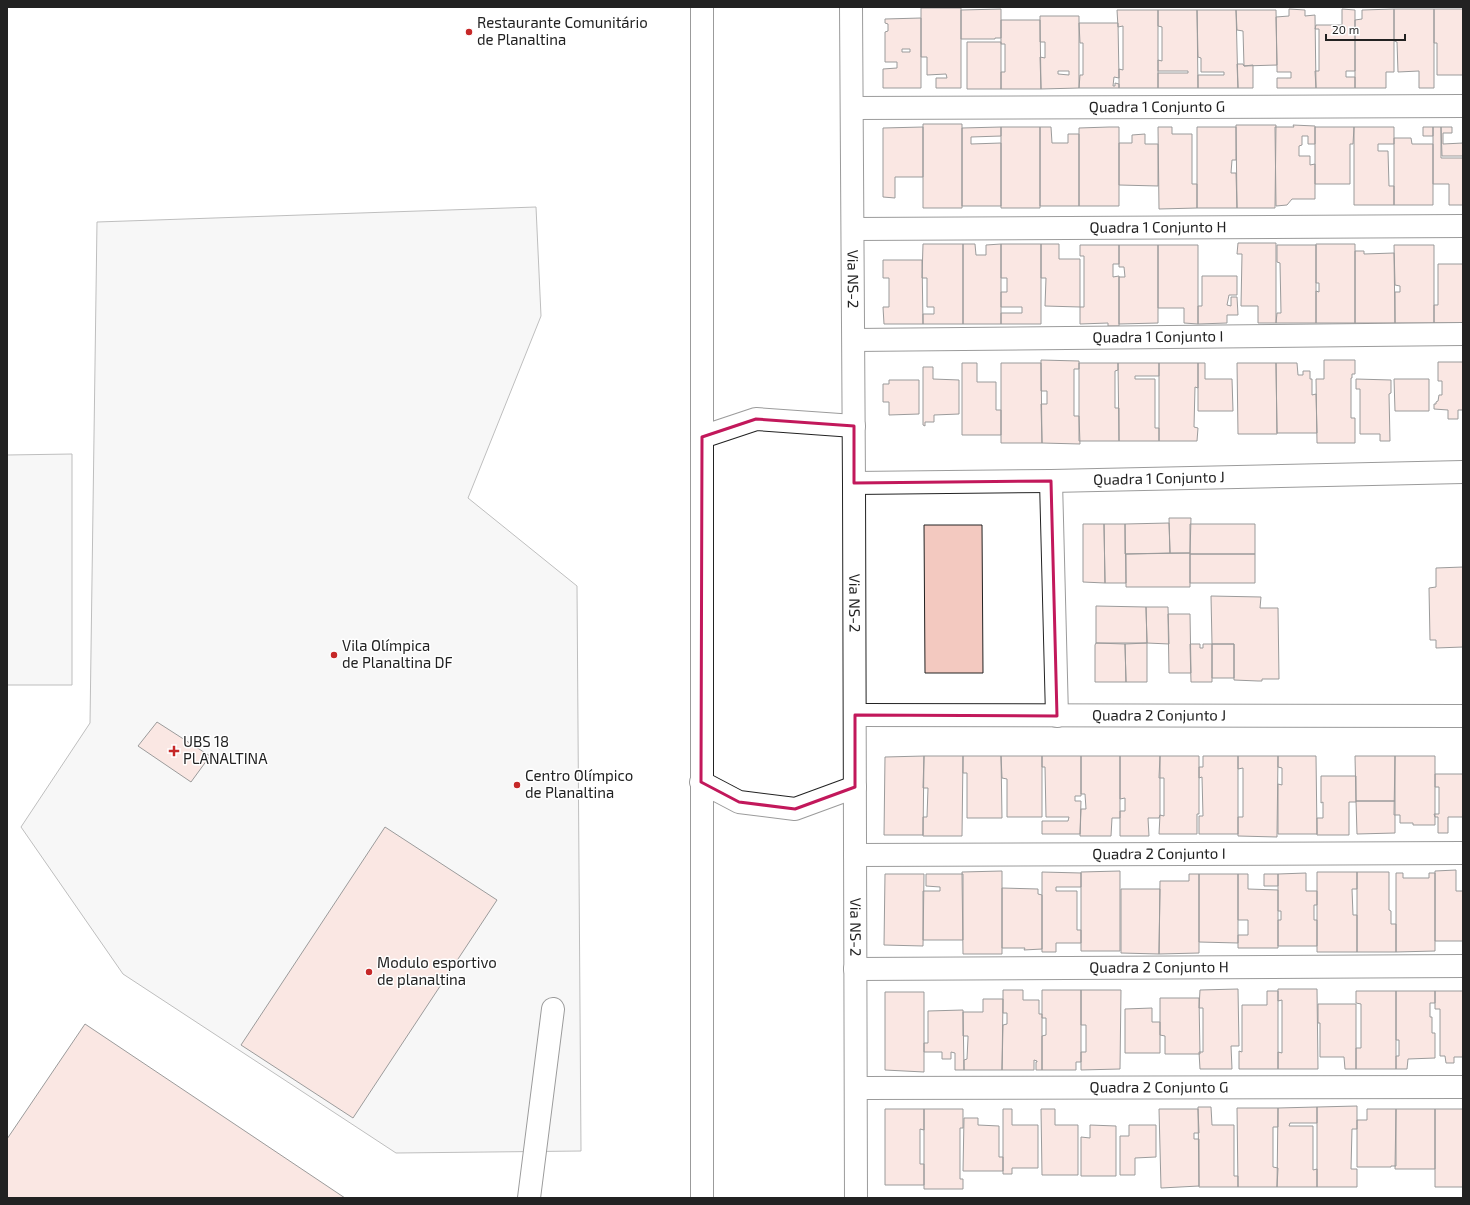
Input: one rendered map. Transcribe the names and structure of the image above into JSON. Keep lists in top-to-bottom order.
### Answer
{
  "streets": {
    "street": [
      "Quadra 1 Conjunto G",
      "Quadra 1 Conjunto H",
      "Via NS-2",
      "Quadra 1 Conjunto I",
      "Quadra 1 Conjunto J",
      "Quadra 2 Conjunto J",
      "Quadra 2 Conjunto I",
      "Quadra 2 Conjunto H",
      "Quadra 2 Conjunto G"
    ]
  },
  "crossings": [
    ["Quadra 1 Conjunto G", "Via NS-2"],
    ["Quadra 1 Conjunto H", "Via NS-2"],
    ["Via NS-2", "Quadra 1 Conjunto I"],
    ["Via NS-2", "Quadra 1 Conjunto J"],
    ["Via NS-2", "Quadra 2 Conjunto J"],
    ["Via NS-2", "Quadra 2 Conjunto I"],
    ["Via NS-2", "Quadra 2 Conjunto H"],
    ["Via NS-2", "Quadra 2 Conjunto G"]
  ],
  "places": {
    "other": [
      "Restaurante Comunitário de Planaltina",
      "Vila Olímpica de Planaltina DF",
      "Centro Olímpico de Planaltina",
      "Modulo esportivo de planaltina"
    ],
    "health": ["UBS 18 PLANALTINA"]
  },
  "scale_bar": "20 m"
}
